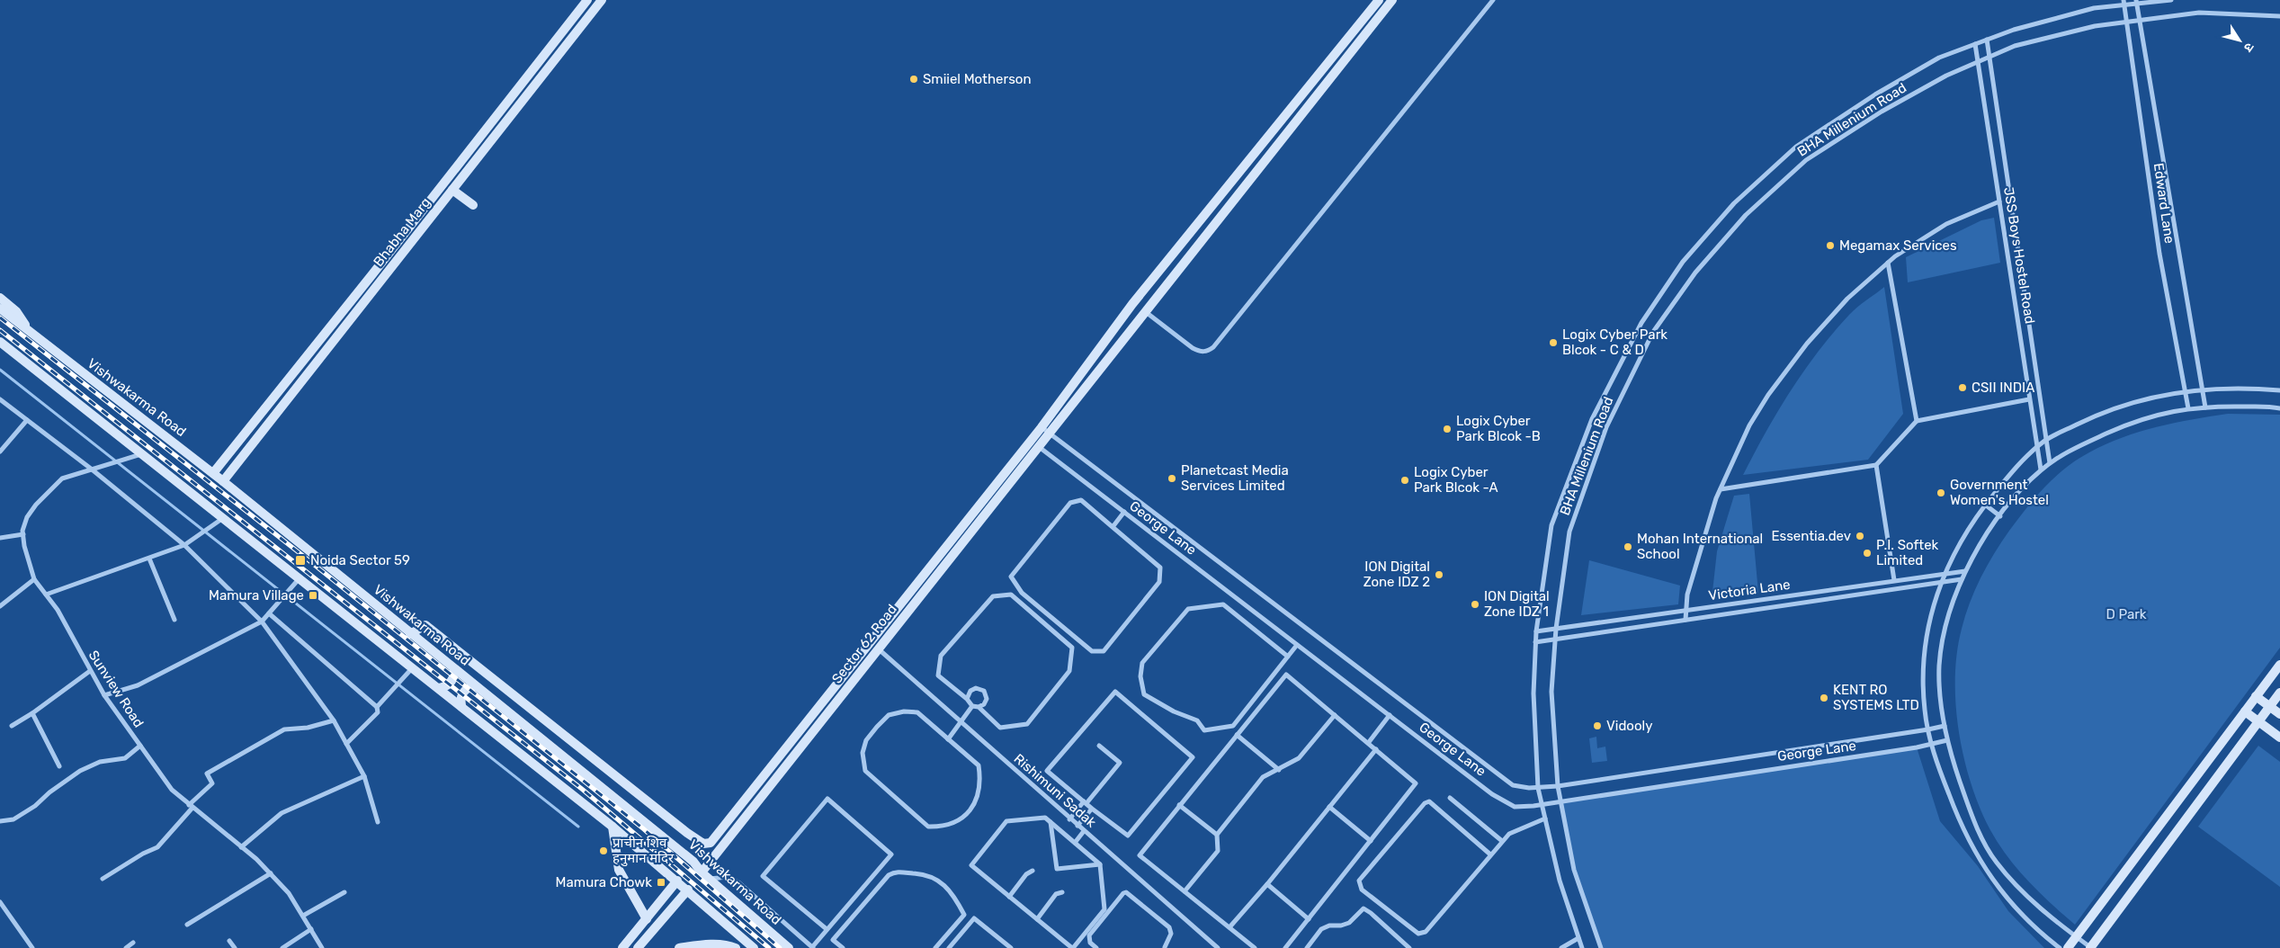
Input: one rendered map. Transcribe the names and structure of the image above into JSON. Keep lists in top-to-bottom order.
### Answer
{
  "streets": {
    "street": [
      "BHA Millenium Road",
      "Edward Lane",
      "Bhabha Marg",
      "JSS Boys Hostel Road",
      "Vishwakarma Road",
      "George Lane",
      "Victoria Lane",
      "Sector 62 Road",
      "Sunview Road",
      "Rishimuni Sadak"
    ]
  },
  "crossings": [
    ["BHA Millenium Road", "Edward Lane"],
    ["BHA Millenium Road", "JSS Boys Hostel Road"],
    ["BHA Millenium Road", "George Lane"],
    ["BHA Millenium Road", "Victoria Lane"],
    ["Bhabha Marg", "Vishwakarma Road"],
    ["Vishwakarma Road", "Sector 62 Road"],
    ["George Lane", "Sector 62 Road"],
    ["Sector 62 Road", "Rishimuni Sadak"]
  ],
  "parks": ["D Park"],
  "places": {
    "other": [
      "Smiiel Motherson",
      "Megamax Services",
      "Logix Cyber Park Blcok - C & D",
      "CSII INDIA",
      "Logix Cyber Park Blcok -B",
      "Planetcast Media Services Limited",
      "Logix Cyber Park Blcok -A",
      "Government Women's Hostel",
      "Essentia.dev",
      "Mohan International School",
      "P.I. Softek Limited",
      "ION Digital Zone IDZ 2",
      "ION Digital Zone IDZ 1",
      "KENT RO SYSTEMS LTD",
      "Vidooly",
      "प्राचीन शिव हनुमान मंदिर"
    ],
    "transit": ["Noida Sector 59", "Mamura Village", "Mamura Chowk"]
  },
  "north": "bottom right"
}
